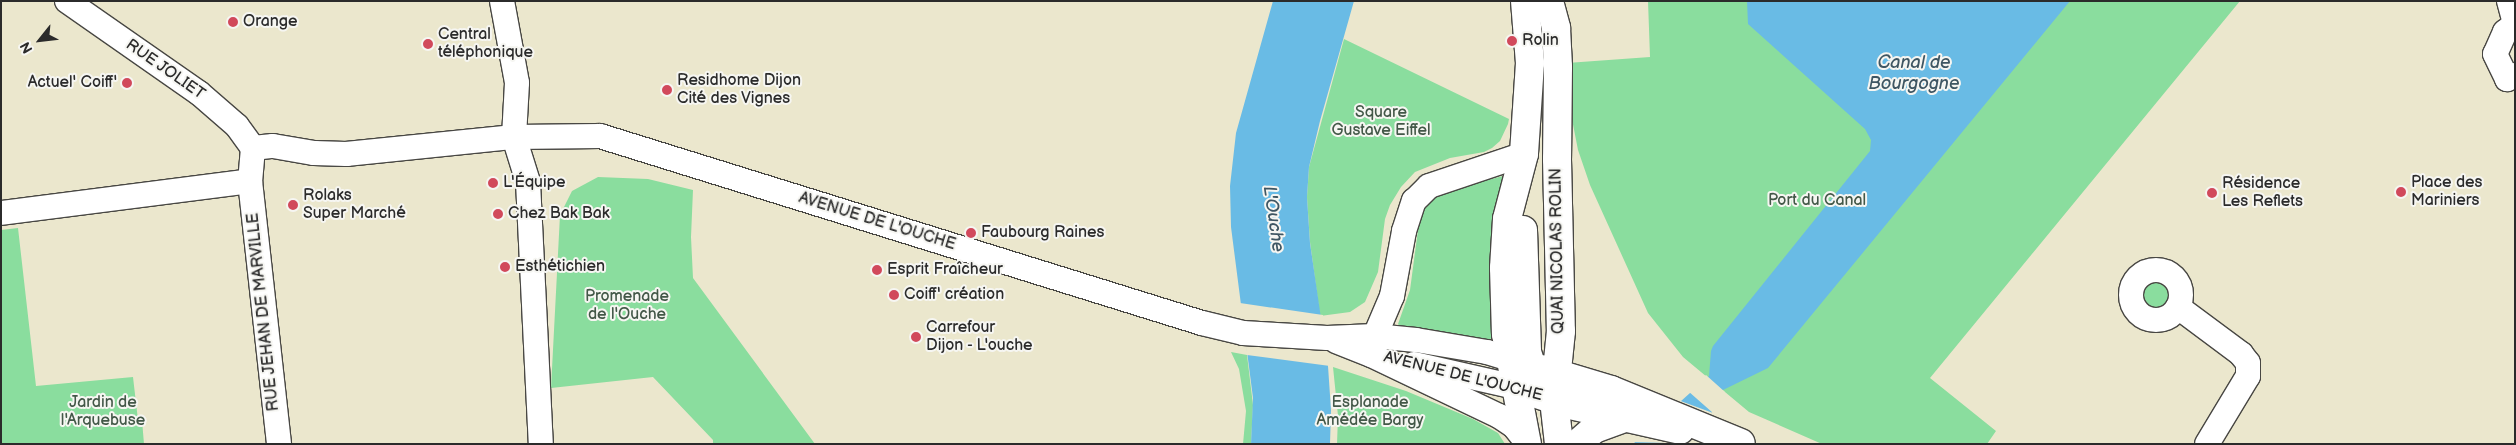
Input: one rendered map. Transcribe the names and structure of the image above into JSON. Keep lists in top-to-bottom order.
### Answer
{
  "streets": {
    "main road": ["QUAI NICOLAS ROLIN"],
    "street": ["RUE JOLIET", "AVENUE DE L'OUCHE", "RUE JEHAN DE MARVILLE"]
  },
  "crossings": [
    ["RUE JOLIET", "AVENUE DE L'OUCHE"],
    ["RUE JOLIET", "RUE JEHAN DE MARVILLE"],
    ["AVENUE DE L'OUCHE", "QUAI NICOLAS ROLIN"],
    ["AVENUE DE L'OUCHE", "RUE JEHAN DE MARVILLE"]
  ],
  "water": ["Canal de Bourgogne", "L'Ouche"],
  "parks": [
    "Square Gustave Eiffel",
    "Port du Canal",
    "Promenade de l'Ouche",
    "Jardin de l'Arquebuse",
    "Esplanade Amédée Bargy"
  ],
  "places": [
    "Orange",
    "Rolin",
    "Central téléphonique",
    "Actuel' Coiff'",
    "Residhome Dijon Cité des Vignes",
    "L'Équipe",
    "Place des Mariniers",
    "Résidence Les Reflets",
    "Rolaks Super Marché",
    "Chez Bak Bak",
    "Faubourg Raines",
    "Esthétichien",
    "Esprit Fraîcheur",
    "Coiff' création",
    "Carrefour Dijon - L'ouche"
  ],
  "north": "bottom left"
}
